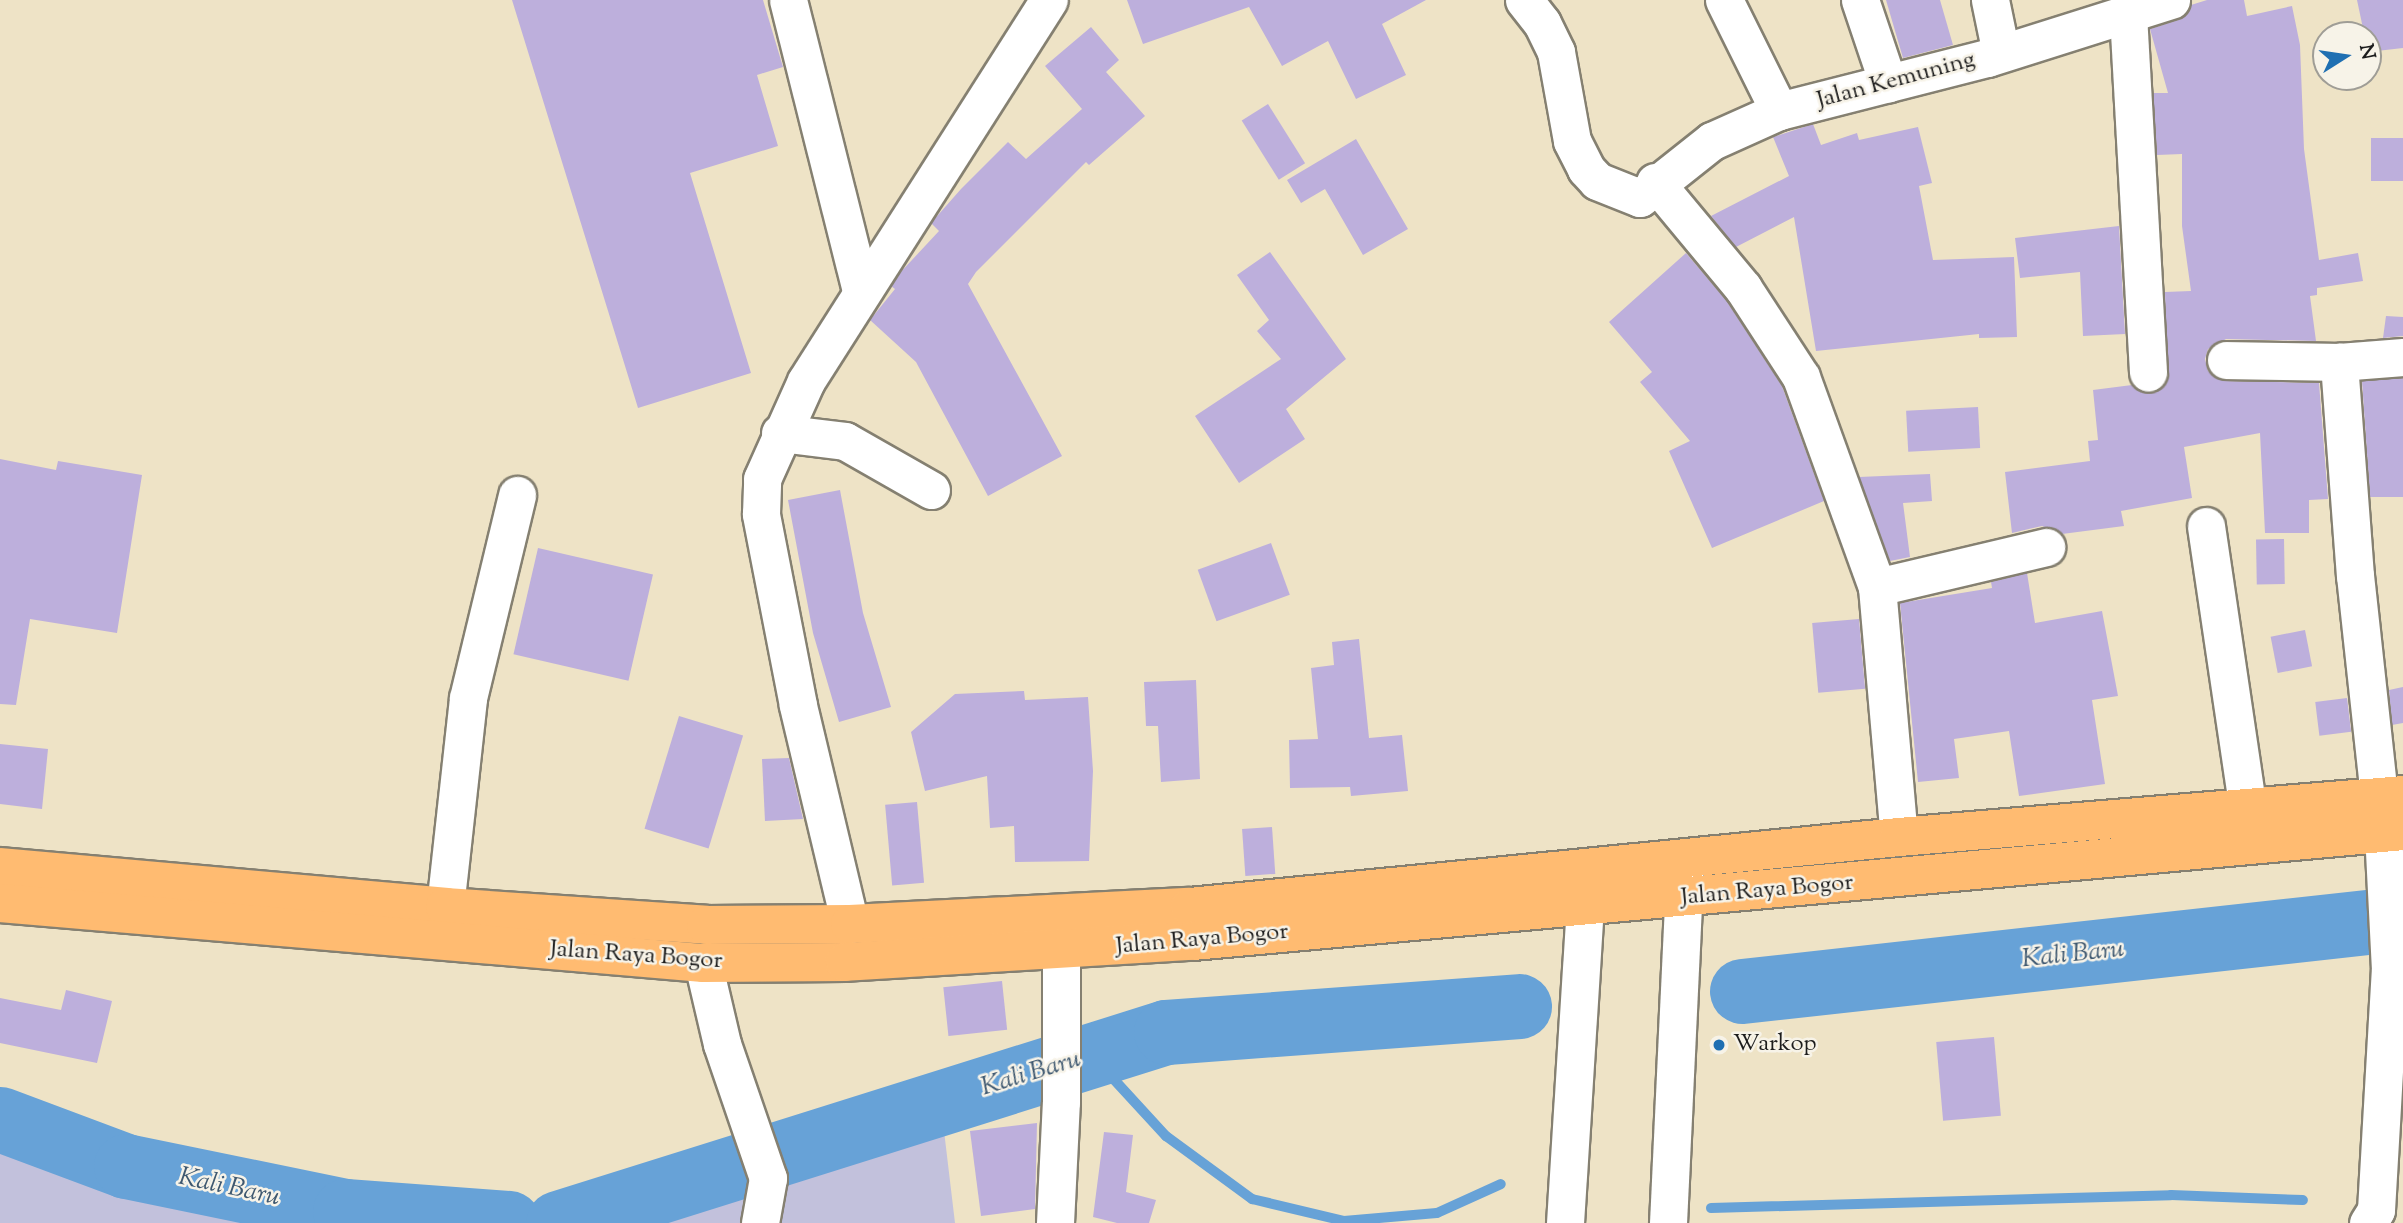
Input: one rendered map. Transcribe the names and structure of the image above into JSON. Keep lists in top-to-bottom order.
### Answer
{
  "streets": {
    "highway": ["Jalan Raya Bogor"],
    "street": ["Jalan Kemuning"]
  },
  "water": ["Kali Baru"],
  "places": ["Warkop"],
  "north": "right"
}
